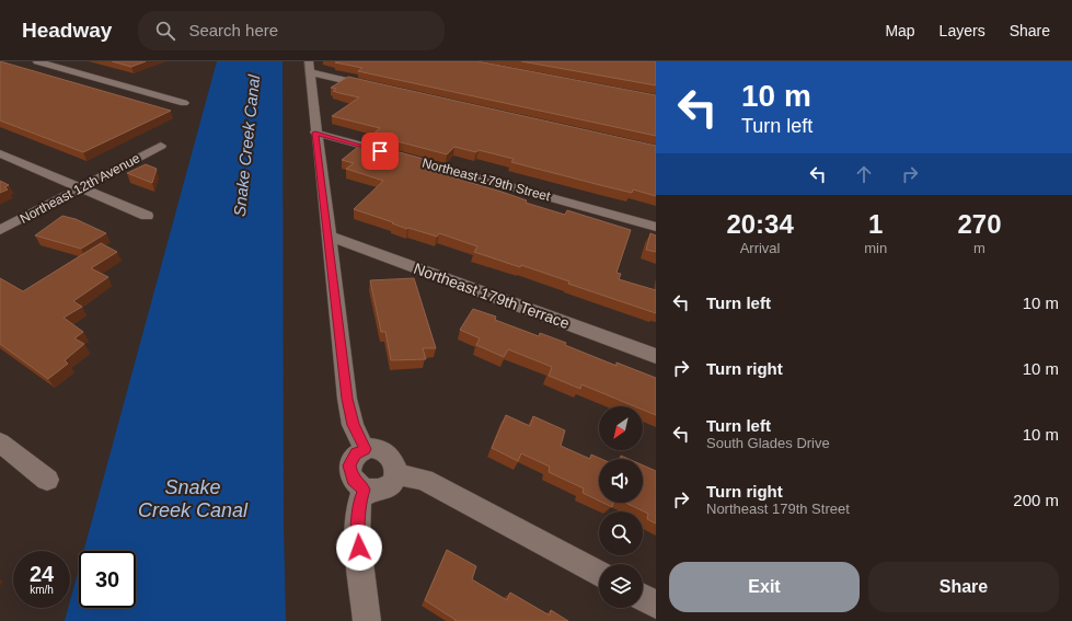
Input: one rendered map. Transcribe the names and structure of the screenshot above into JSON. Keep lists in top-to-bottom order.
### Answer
{
  "streets": {
    "street": ["Northeast 179th Street", "Northeast 12th Avenue", "Northeast 179th Terrace"]
  },
  "water": ["Snake Creek Canal"],
  "north": "bottom left",
  "page": {
    "header": "Headway",
    "search": "Search here",
    "nav": ["Map", "Layers", "Share"],
    "turn": ["10 m", "Turn left"],
    "eta": [
      "20:34",
      "Arrival",
      "1",
      "min",
      "270",
      "m"
    ],
    "list": [
      {
        "name": "Turn left",
        "value": "10 m"
      },
      {
        "name": "Turn right",
        "value": "10 m"
      },
      {
        "name": "Turn left",
        "note": "South Glades Drive",
        "value": "10 m"
      },
      {
        "name": "Turn right",
        "note": "Northeast 179th Street",
        "value": "200 m"
      }
    ],
    "speed": "24 km/h",
    "limit": "30",
    "buttons": ["Exit", "Share"]
  }
}
